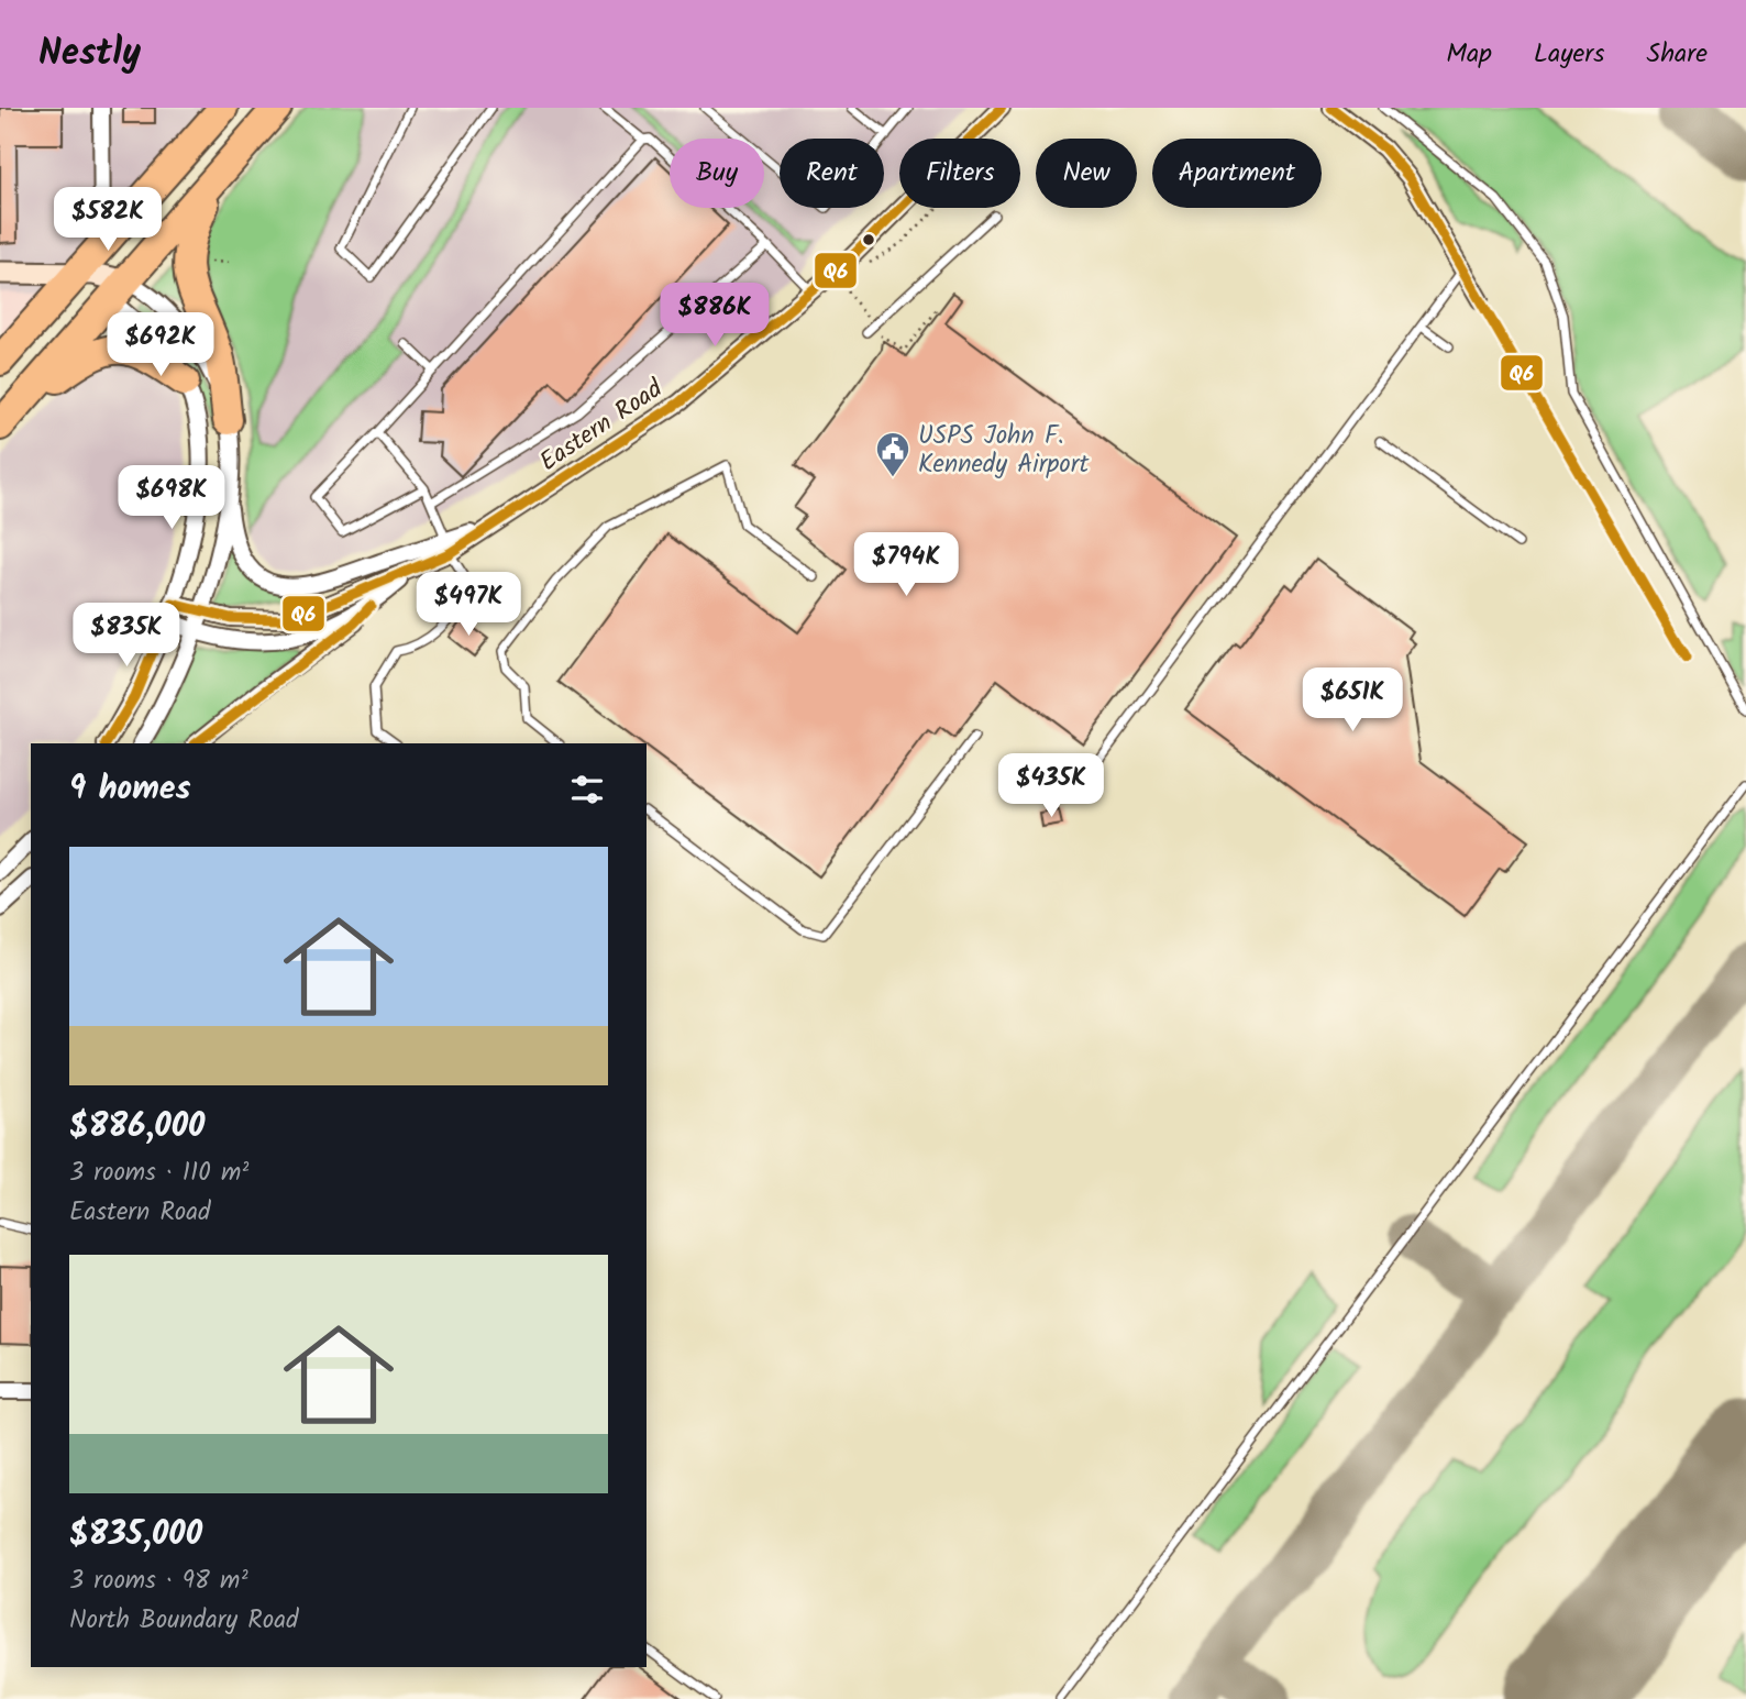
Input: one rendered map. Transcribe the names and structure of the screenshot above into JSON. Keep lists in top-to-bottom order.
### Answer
{
  "streets": {
    "street": ["Eastern Road"]
  },
  "places": {
    "public building": ["USPS John F. Kennedy Airport"]
  },
  "lines": ["transit line Q6"],
  "page": {
    "header": "Nestly",
    "nav": ["Map", "Layers", "Share"],
    "chip": [
      "Buy",
      "Rent",
      "Filters",
      "New",
      "Apartment"
    ],
    "price": [
      "$582K",
      "$886K",
      "$692K",
      "$698K",
      "$794K",
      "$497K",
      "$835K",
      "$651K",
      "$435K"
    ],
    "heading": "9 homes",
    "list": [
      {
        "name": "$886,000",
        "note": "3 rooms · 110 m² · Eastern Road"
      },
      {
        "name": "$835,000",
        "note": "3 rooms · 98 m² · North Boundary Road"
      }
    ]
  }
}
